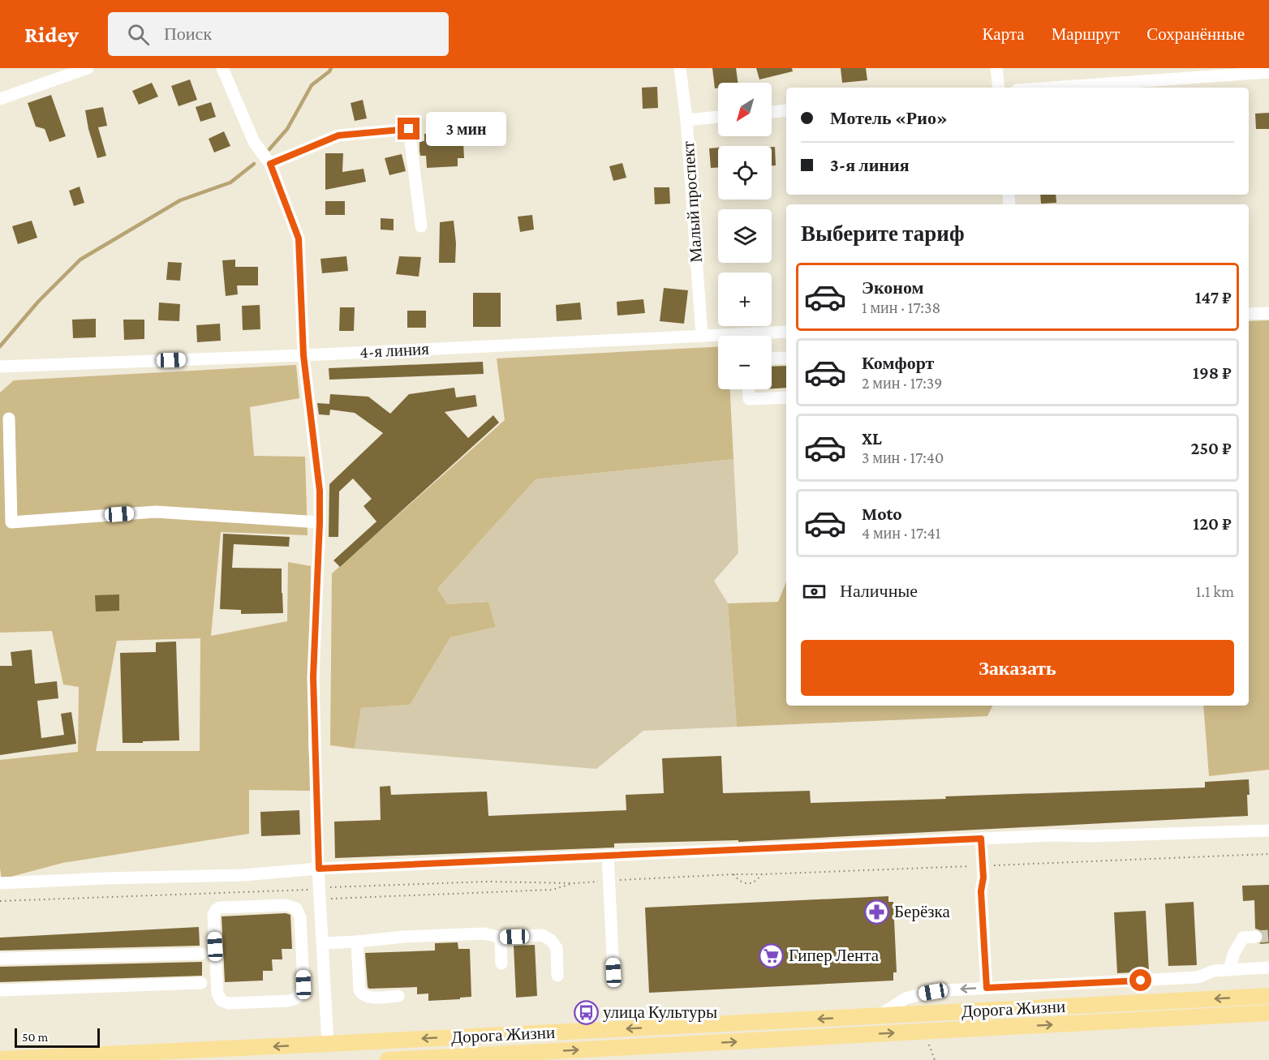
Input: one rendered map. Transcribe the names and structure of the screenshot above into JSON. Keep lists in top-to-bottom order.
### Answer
{
  "streets": {
    "main road": ["Дорога Жизни"],
    "street": ["Малый проспект", "4-я линия"]
  },
  "crossings": [
    ["Малый проспект", "4-я линия"]
  ],
  "places": {
    "pharmacy": ["Берёзка"],
    "supermarket": ["Гипер Лента"],
    "bus stop": ["улица Культуры"]
  },
  "scale_bar": "50 m",
  "north": "bottom left",
  "page": {
    "header": "Ridey",
    "search": "Поиск",
    "nav": ["Карта", "Маршрут", "Сохранённые"],
    "map_buttons": ["+", "−"],
    "banner": ["Мотель «Рио»", "3-я линия"],
    "bubble": "3 мин",
    "heading": "Выберите тариф",
    "list": [
      {
        "name": "Эконом",
        "note": "1 мин · 17:38",
        "value": "147 ₽"
      },
      {
        "name": "Комфорт",
        "note": "2 мин · 17:39",
        "value": "198 ₽"
      },
      {
        "name": "XL",
        "note": "3 мин · 17:40",
        "value": "250 ₽"
      },
      {
        "name": "Moto",
        "note": "4 мин · 17:41",
        "value": "120 ₽"
      }
    ],
    "pay": ["Наличные", "1.1 km"],
    "buttons": "Заказать",
    "scale": "50 m"
  }
}
